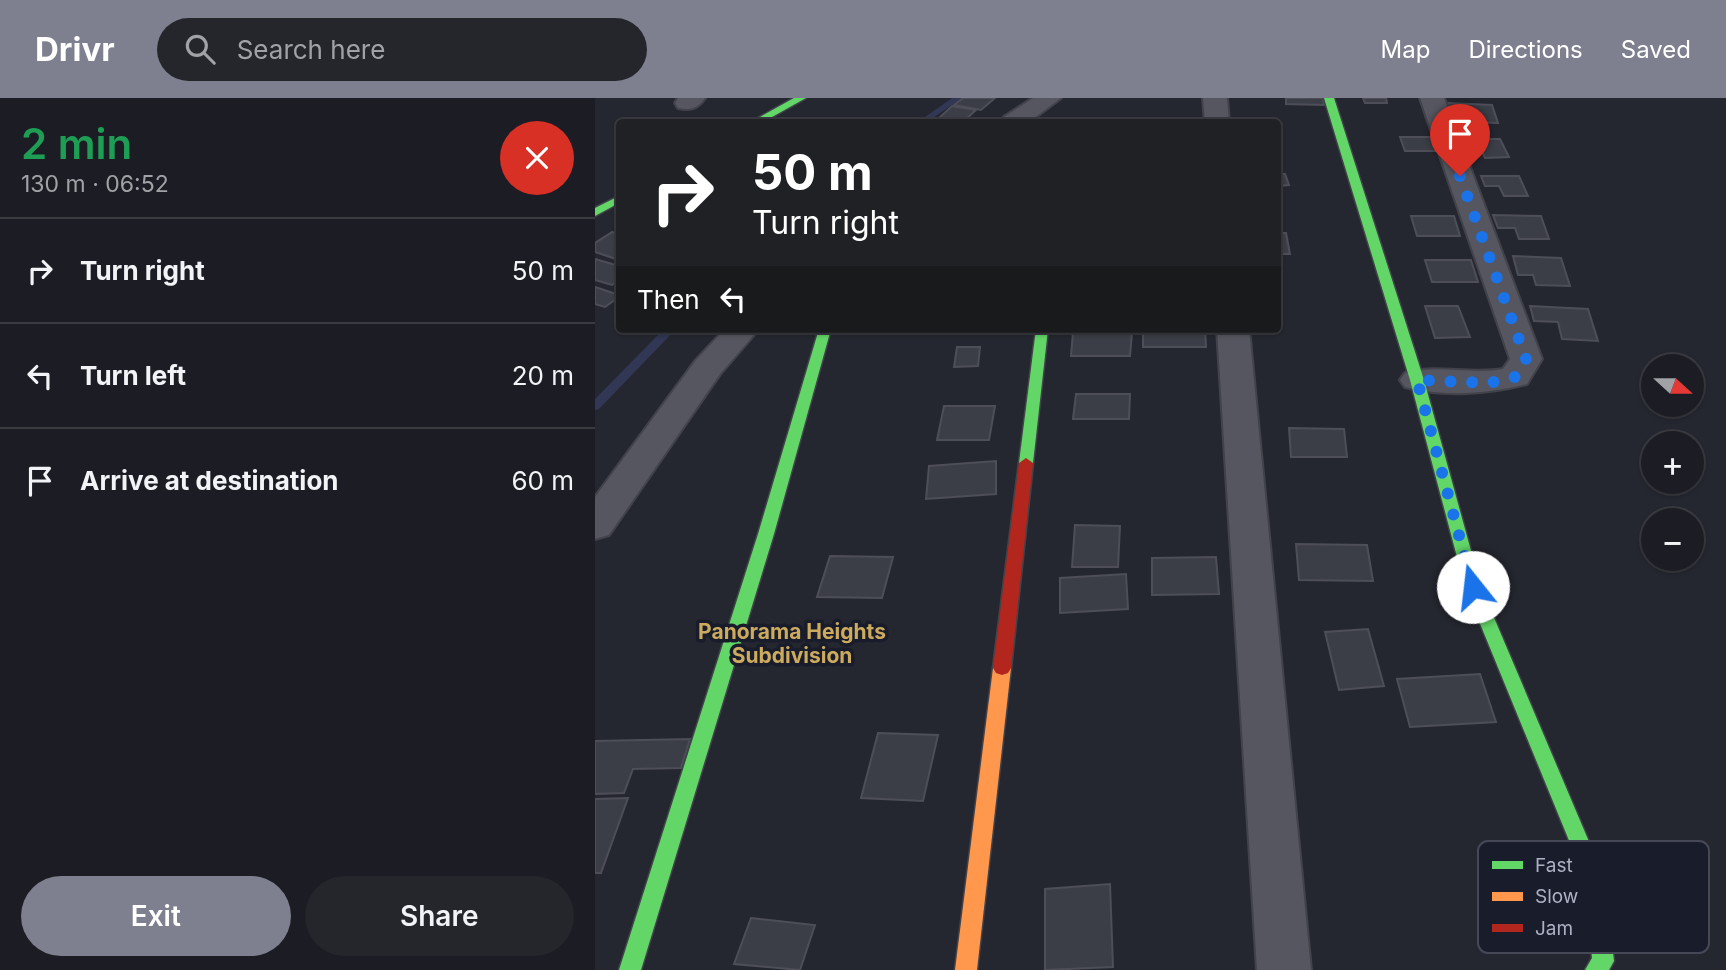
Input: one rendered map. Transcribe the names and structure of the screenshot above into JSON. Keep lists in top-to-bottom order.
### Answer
{
  "districts": ["Panorama Heights Subdivision"],
  "legend": ["Fast", "Slow", "Jam"],
  "north": "right",
  "page": {
    "header": "Drivr",
    "search": "Search here",
    "nav": ["Map", "Directions", "Saved"],
    "heading": ["2 min", "130 m · 06:52"],
    "turn": ["50 m", "Turn right"],
    "list": [
      {
        "name": "Turn right",
        "value": "50 m"
      },
      {
        "name": "Turn left",
        "value": "20 m"
      },
      {
        "name": "Arrive at destination",
        "value": "60 m"
      }
    ],
    "then": "Then",
    "map_buttons": ["+", "−"],
    "buttons": ["Exit", "Share"]
  }
}
